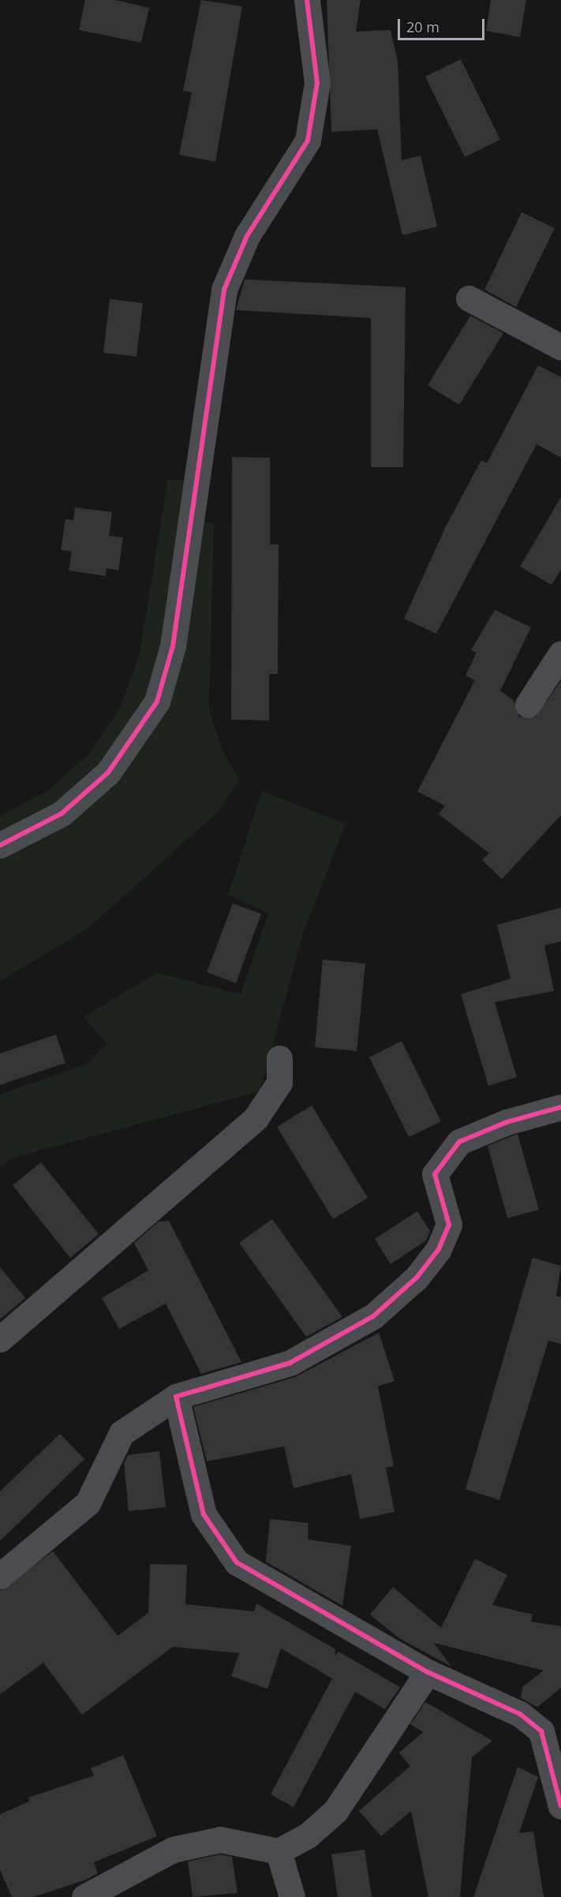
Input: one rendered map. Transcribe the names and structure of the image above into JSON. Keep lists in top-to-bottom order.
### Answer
{
  "scale_bar": "20 m"
}
